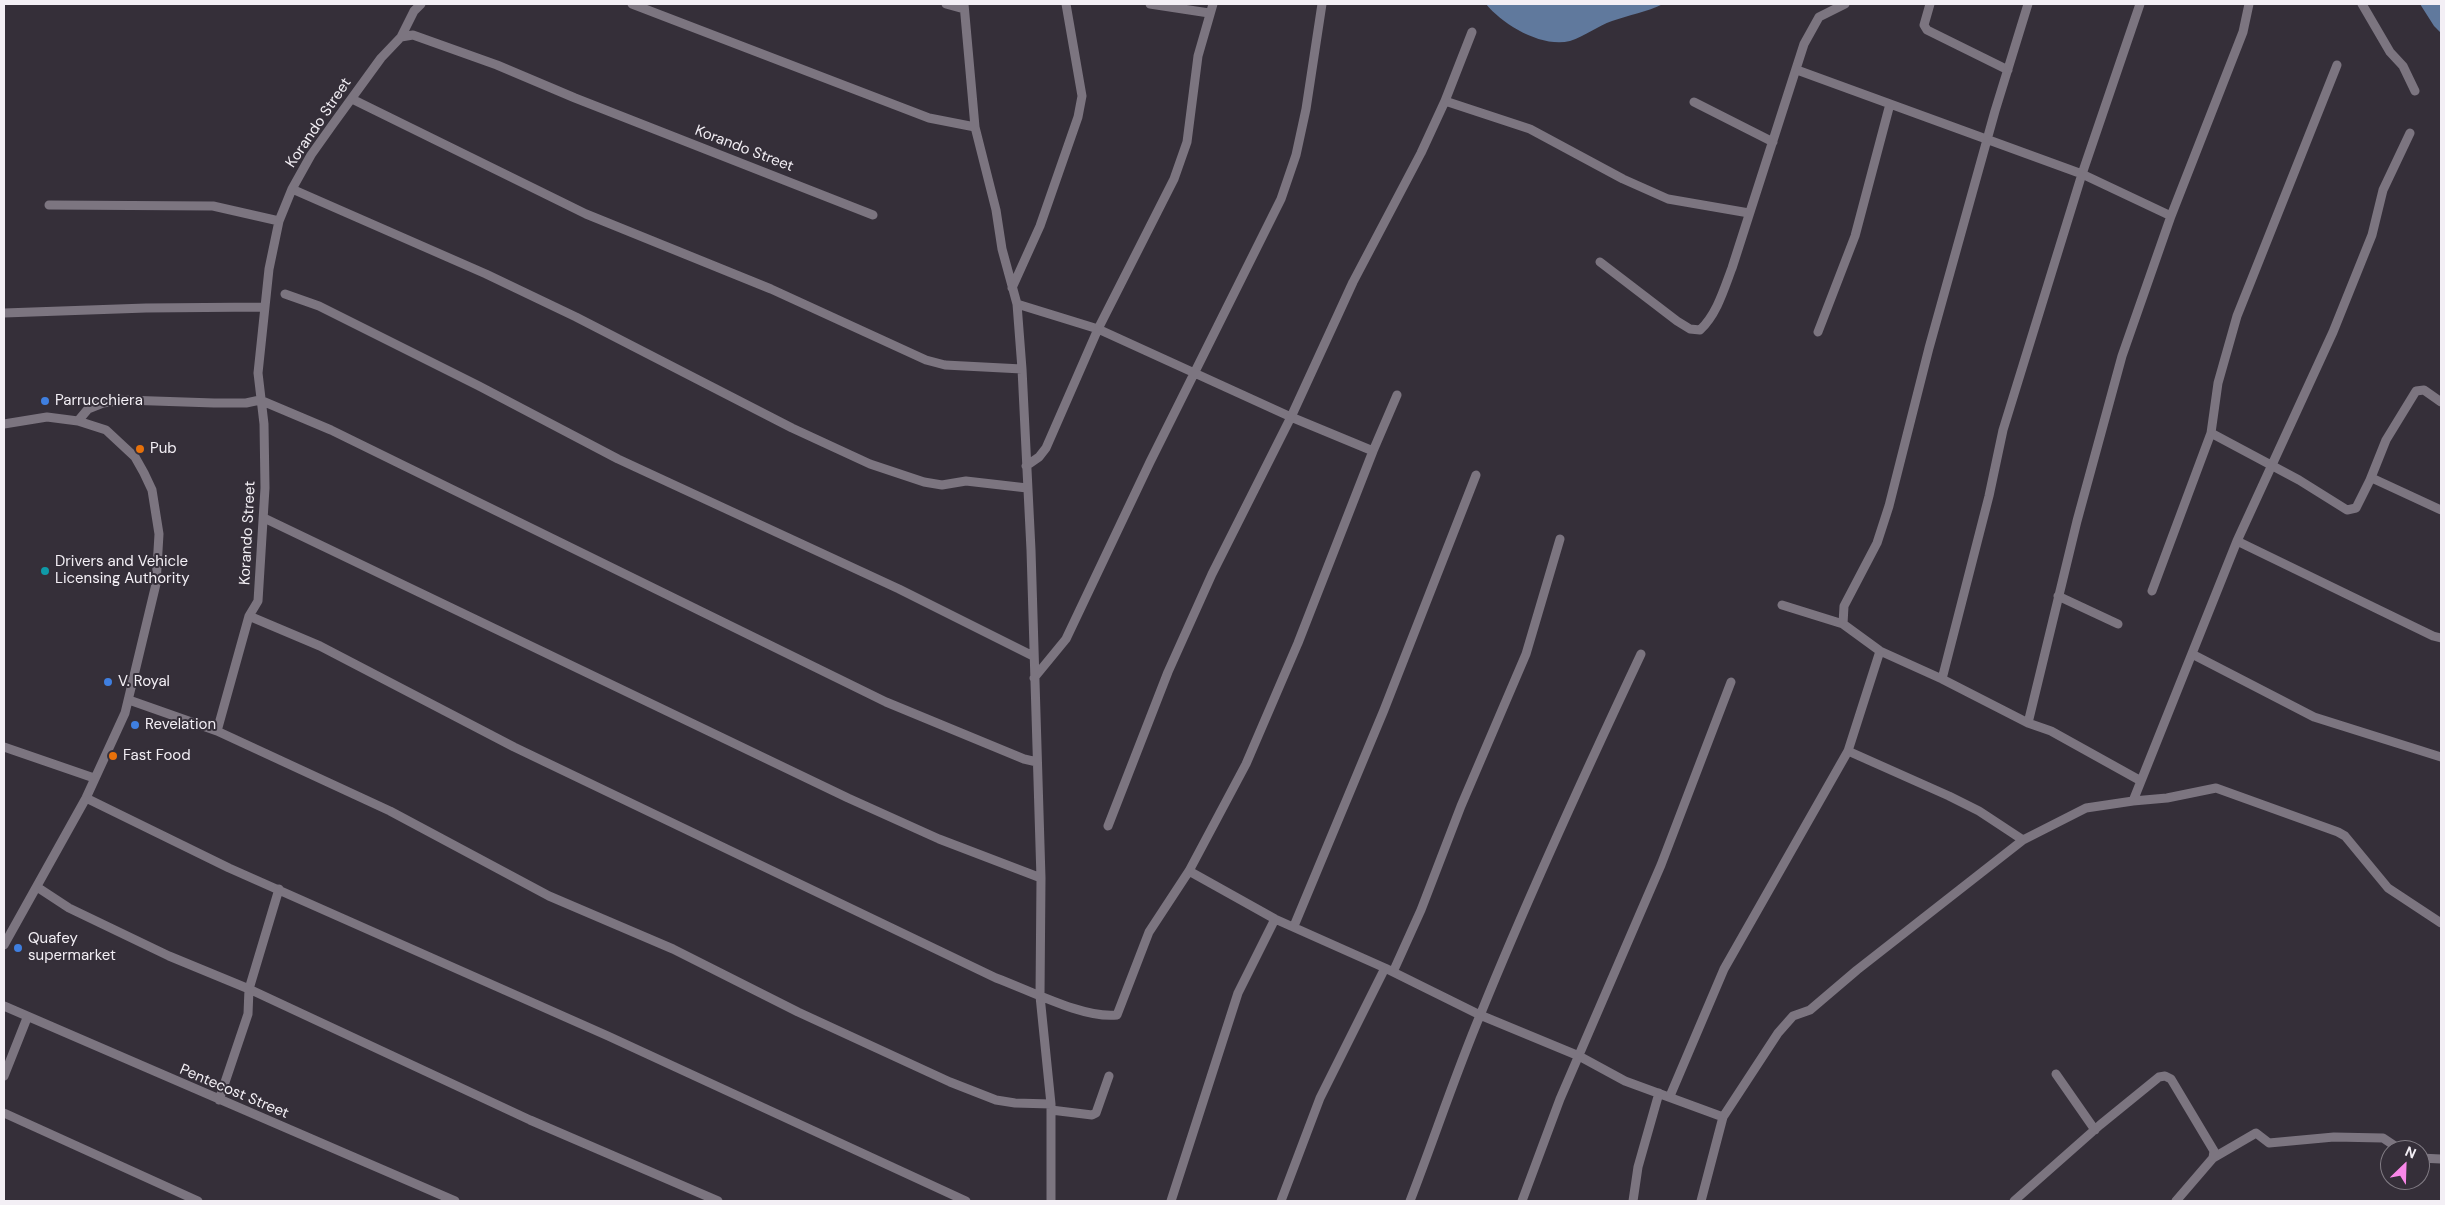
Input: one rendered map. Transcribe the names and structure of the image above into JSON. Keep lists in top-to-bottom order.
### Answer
{
  "streets": {
    "street": ["Korando Street", "Pentecost Street"]
  },
  "places": [
    "Parrucchiera",
    "Pub",
    "Drivers and Vehicle Licensing Authority",
    "V. Royal",
    "Revelation",
    "Fast Food",
    "Quafey supermarket"
  ],
  "north": "top right"
}
